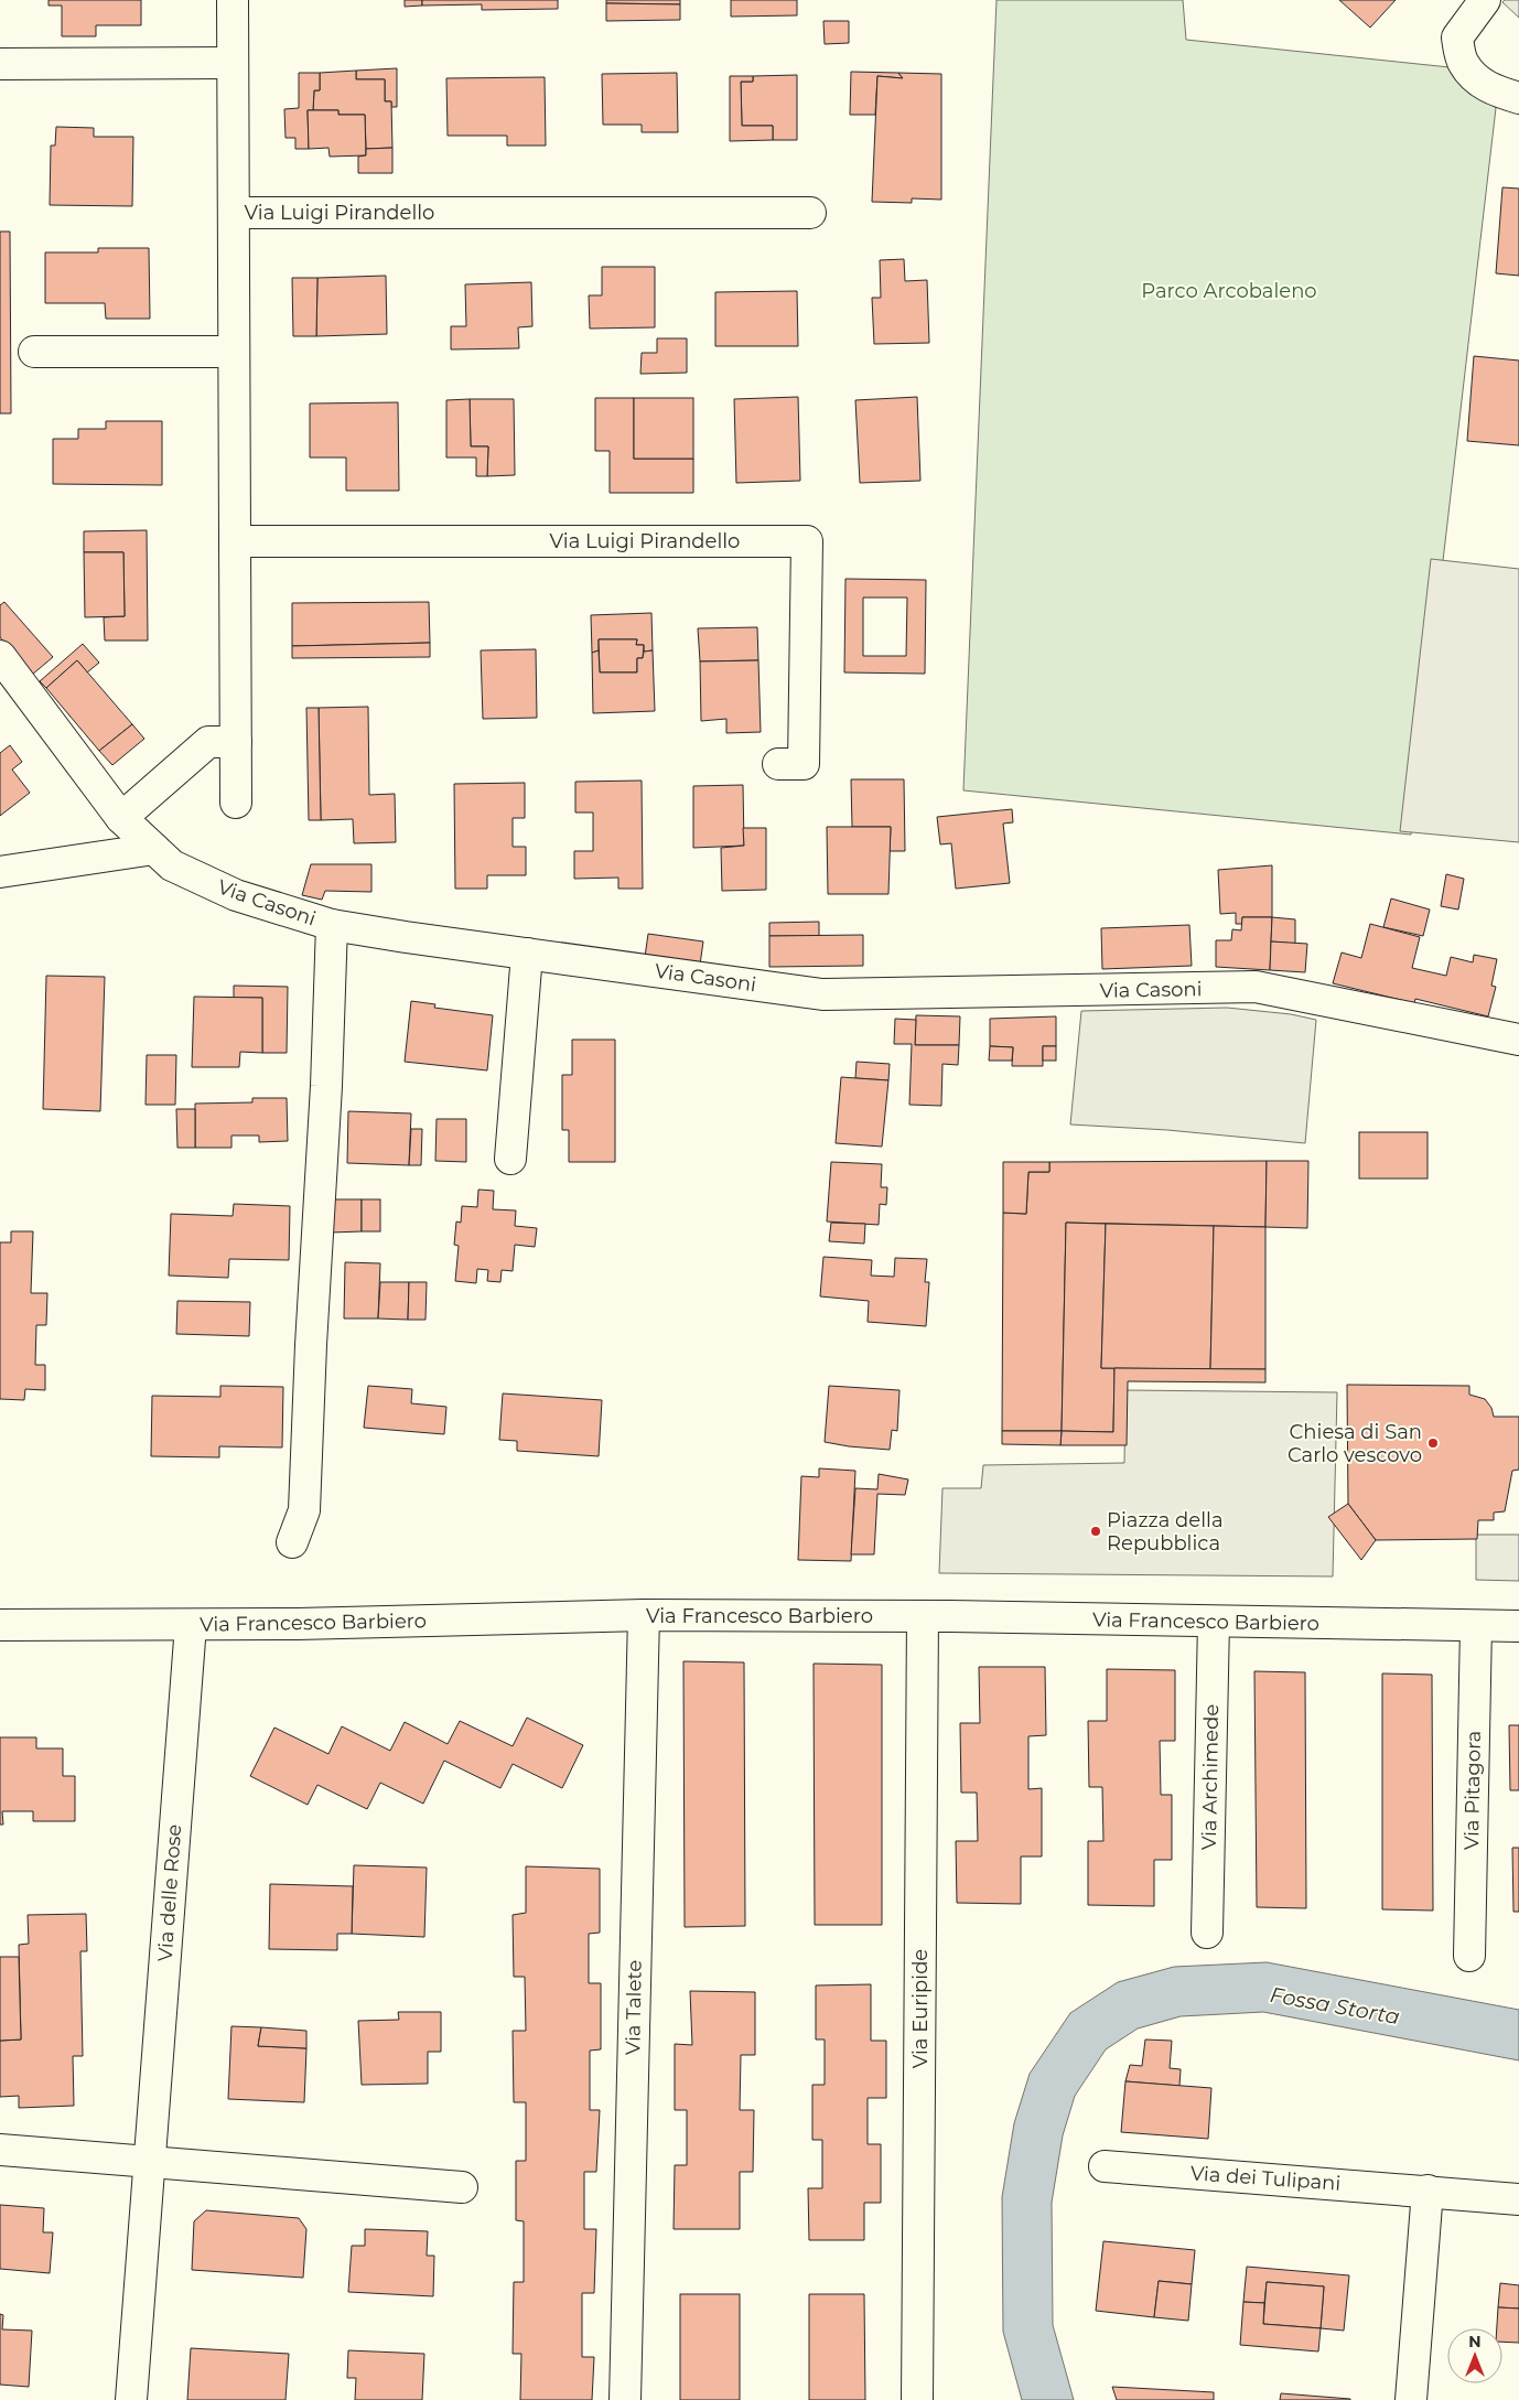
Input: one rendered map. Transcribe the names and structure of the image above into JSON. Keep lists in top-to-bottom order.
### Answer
{
  "streets": {
    "street": [
      "Via Luigi Pirandello",
      "Via Casoni",
      "Via Francesco Barbiero",
      "Via Archimede",
      "Via Pitagora",
      "Via delle Rose",
      "Via Talete",
      "Via Euripide",
      "Via dei Tulipani"
    ]
  },
  "crossings": [
    ["Via Francesco Barbiero", "Via Archimede"],
    ["Via Francesco Barbiero", "Via Pitagora"],
    ["Via Francesco Barbiero", "Via delle Rose"],
    ["Via Francesco Barbiero", "Via Talete"],
    ["Via Francesco Barbiero", "Via Euripide"]
  ],
  "water": ["Fossa Storta"],
  "parks": ["Parco Arcobaleno"],
  "places": ["Chiesa di San Carlo vescovo", "Piazza della Repubblica"],
  "north": "top"
}
